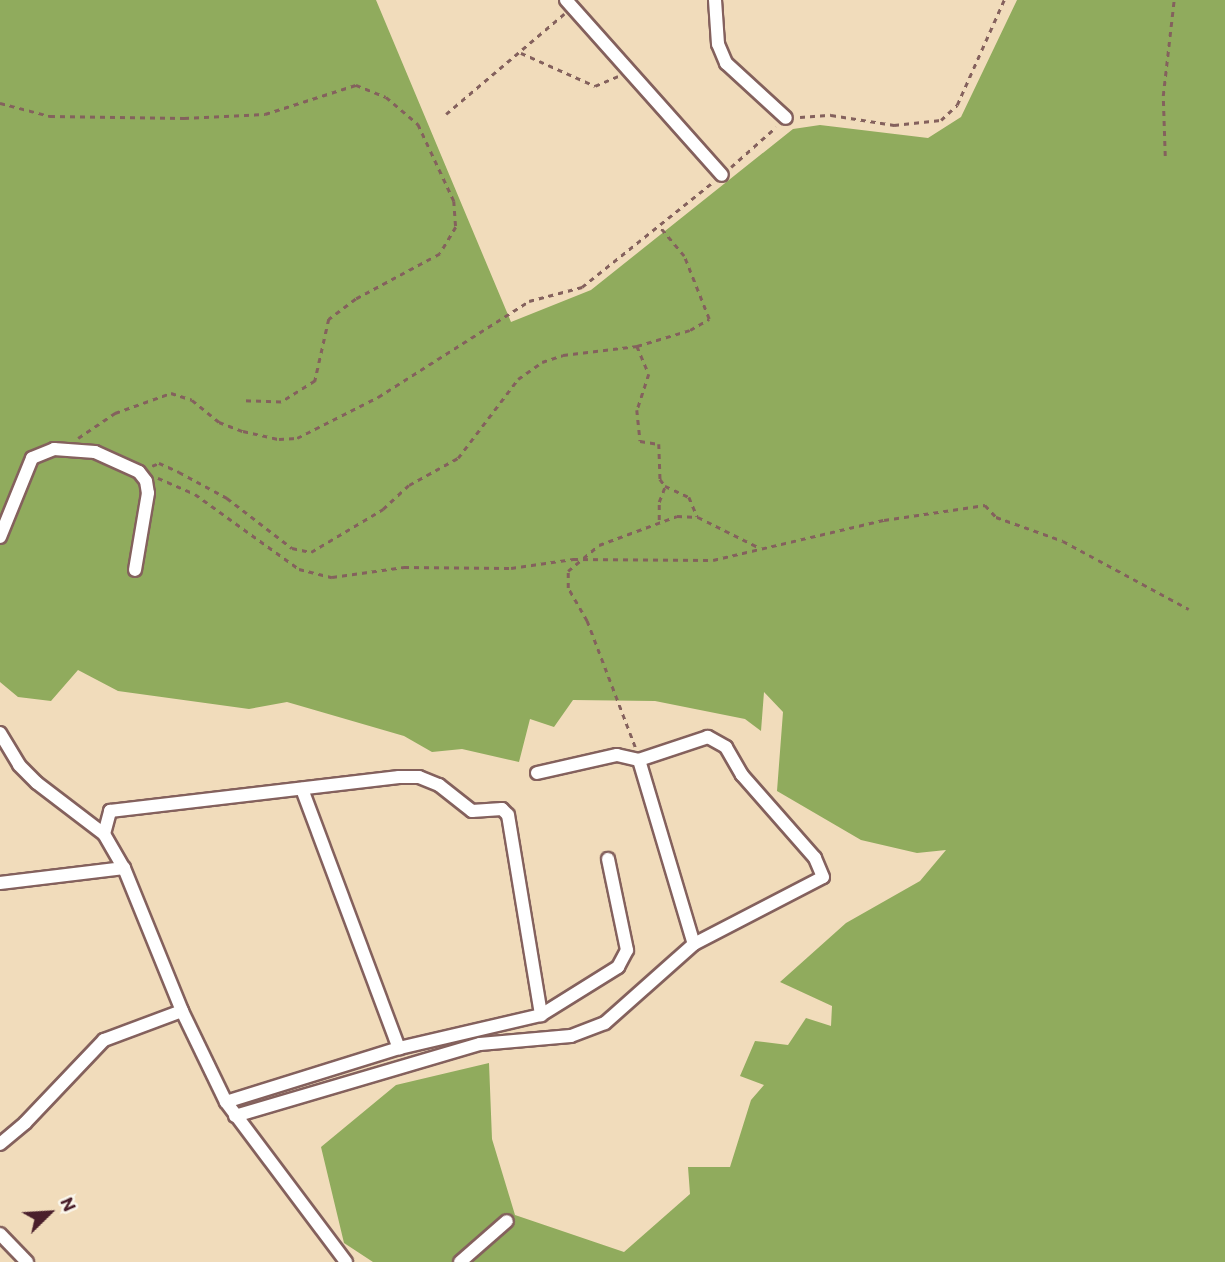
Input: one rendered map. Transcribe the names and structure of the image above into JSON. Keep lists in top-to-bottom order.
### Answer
{
  "north": "top right"
}
